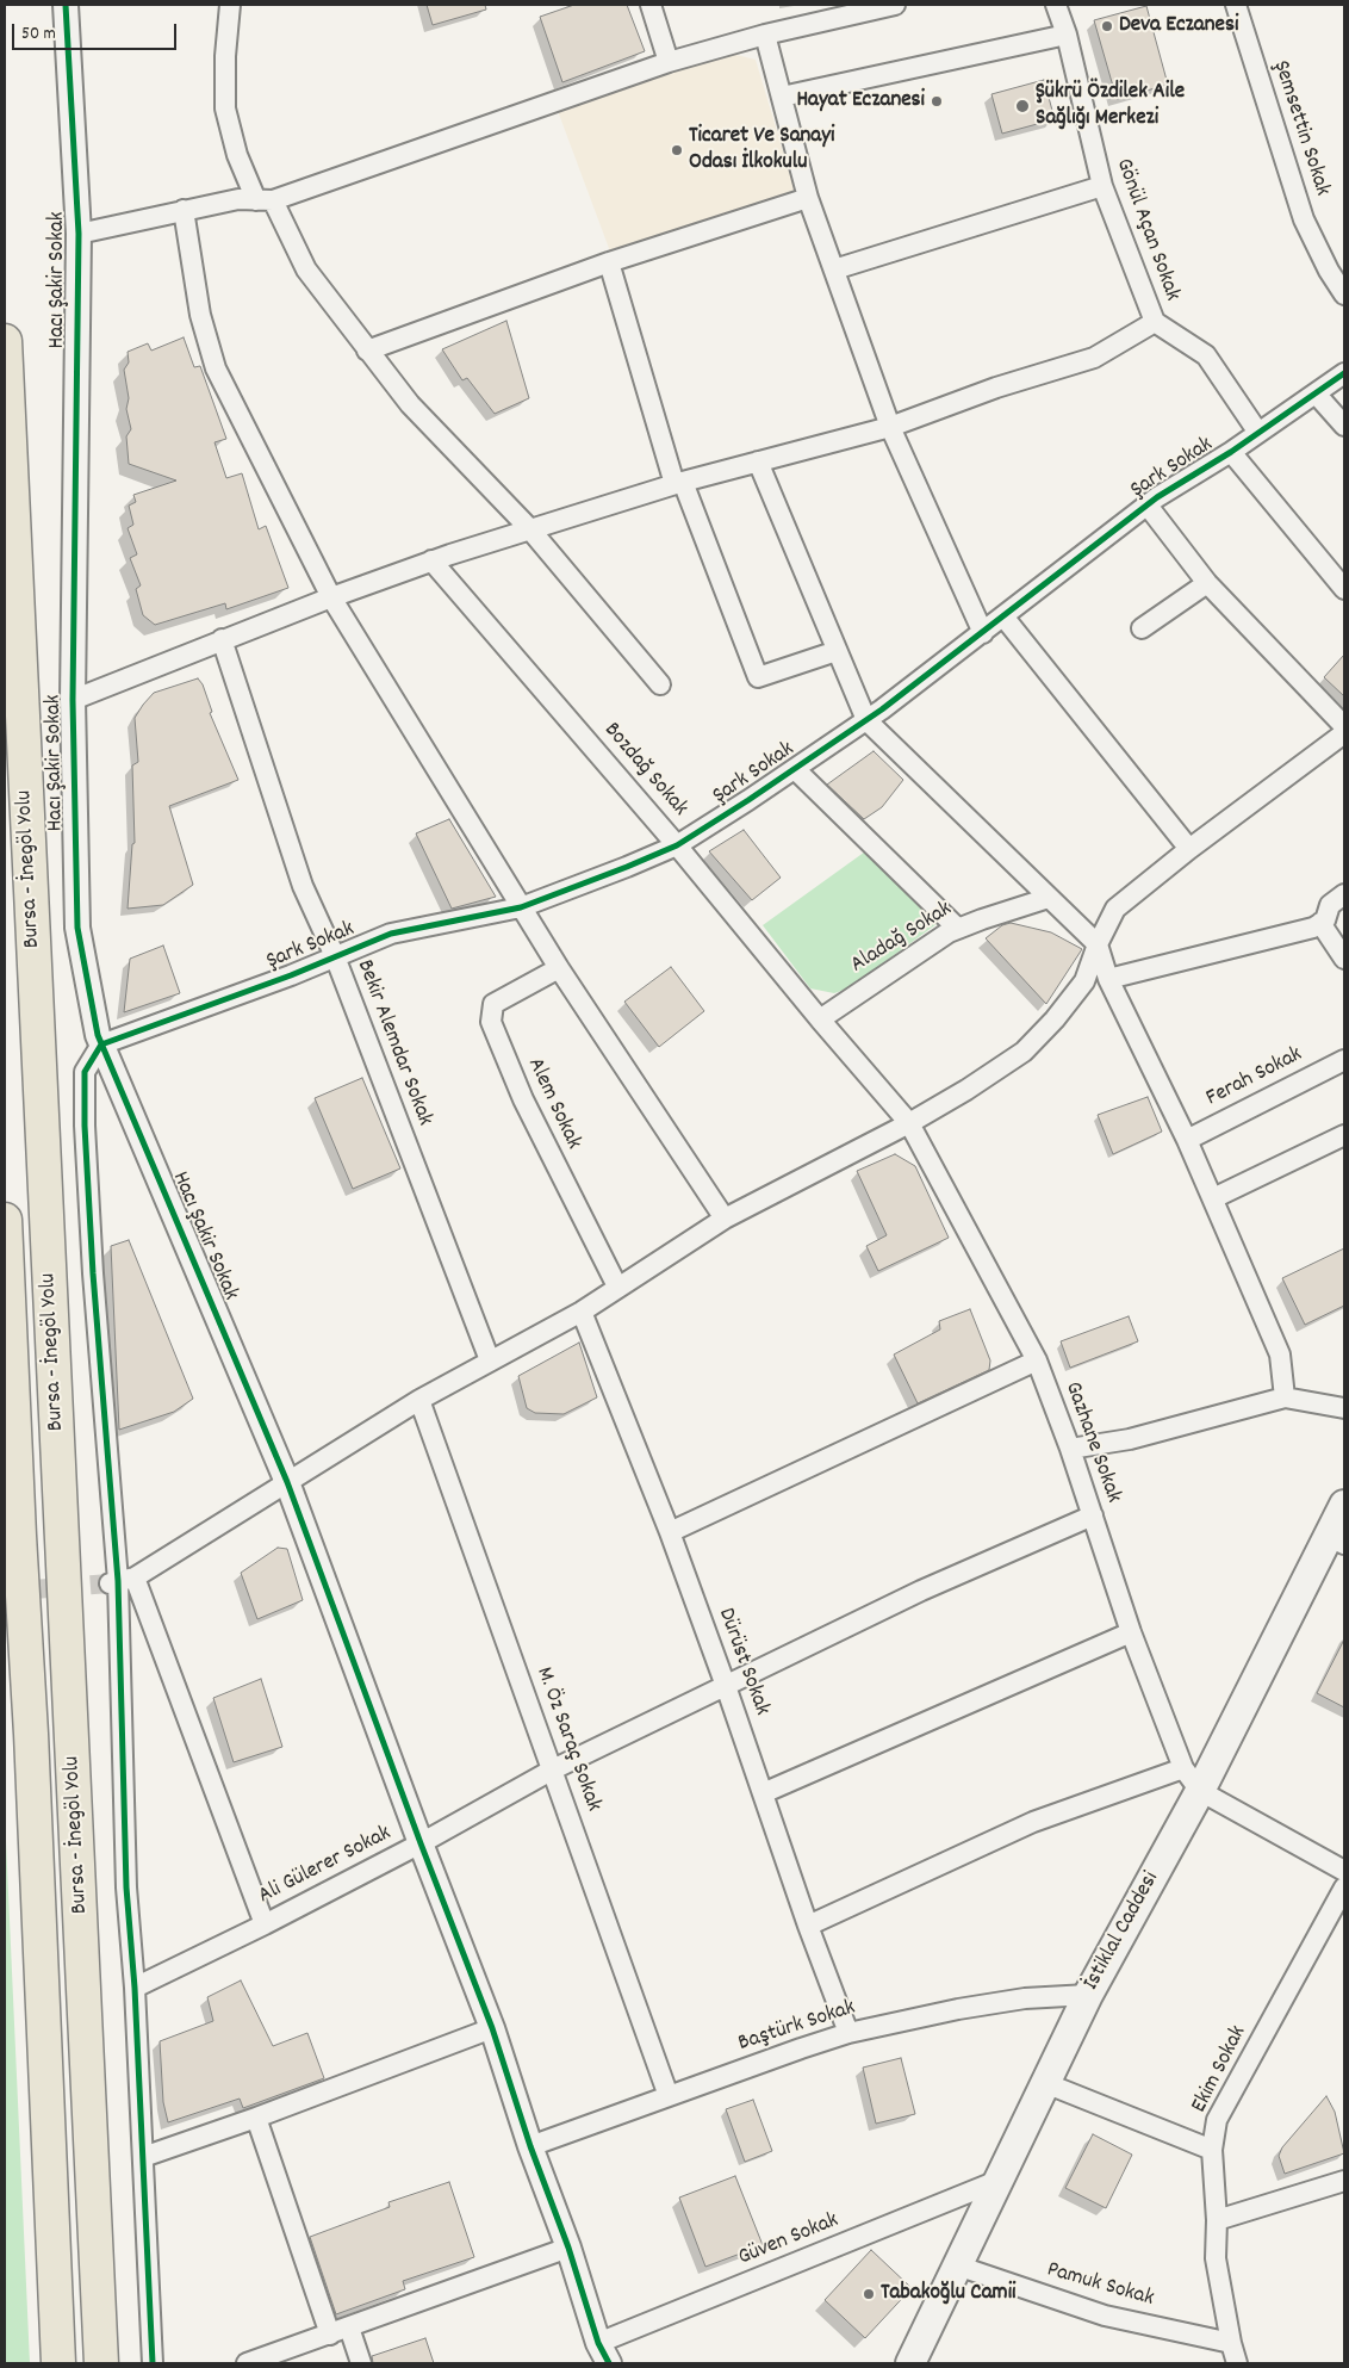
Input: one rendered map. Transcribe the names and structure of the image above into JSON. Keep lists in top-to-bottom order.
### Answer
{
  "streets": {
    "highway": ["Bursa - İnegöl Yolu"],
    "main road": ["İstiklal Caddesi"],
    "street": [
      "Şemsettin Sokak",
      "Gönül Açan Sokak",
      "Hacı Şakir Sokak",
      "Şark Sokak",
      "Bozdağ Sokak",
      "Aladağ Sokak",
      "Bekir Alemdar Sokak",
      "Ferah Sokak",
      "Alem Sokak",
      "Gazhane Sokak",
      "Dürüst Sokak",
      "M. Öz Saraç Sokak",
      "Ali Gülerer Sokak",
      "Baştürk Sokak",
      "Ekim Sokak",
      "Güven Sokak",
      "Pamuk Sokak"
    ]
  },
  "crossings": [
    ["Gönül Açan Sokak", "Şark Sokak"],
    ["Hacı Şakir Sokak", "Şark Sokak"],
    ["Hacı Şakir Sokak", "Ali Gülerer Sokak"],
    ["Hacı Şakir Sokak", "Baştürk Sokak"],
    ["Hacı Şakir Sokak", "Güven Sokak"],
    ["Şark Sokak", "Bozdağ Sokak"],
    ["Şark Sokak", "Bekir Alemdar Sokak"],
    ["Bozdağ Sokak", "Aladağ Sokak"],
    ["Bozdağ Sokak", "Gazhane Sokak"],
    ["Gazhane Sokak", "Ali Gülerer Sokak"],
    ["Gazhane Sokak", "İstiklal Caddesi"],
    ["Dürüst Sokak", "Ali Gülerer Sokak"],
    ["Dürüst Sokak", "Baştürk Sokak"],
    ["M. Öz Saraç Sokak", "Ali Gülerer Sokak"],
    ["M. Öz Saraç Sokak", "Baştürk Sokak"],
    ["İstiklal Caddesi", "Baştürk Sokak"],
    ["İstiklal Caddesi", "Güven Sokak"],
    ["İstiklal Caddesi", "Pamuk Sokak"],
    ["Ekim Sokak", "Pamuk Sokak"]
  ],
  "places": [
    "Deva Eczanesi",
    "Hayat Eczanesi",
    "Şükrü Özdilek Aile Sağlığı Merkezi",
    "Ticaret Ve Sanayi Odası İlkokulu",
    "Tabakoğlu Camii"
  ],
  "scale_bar": "50 m"
}
